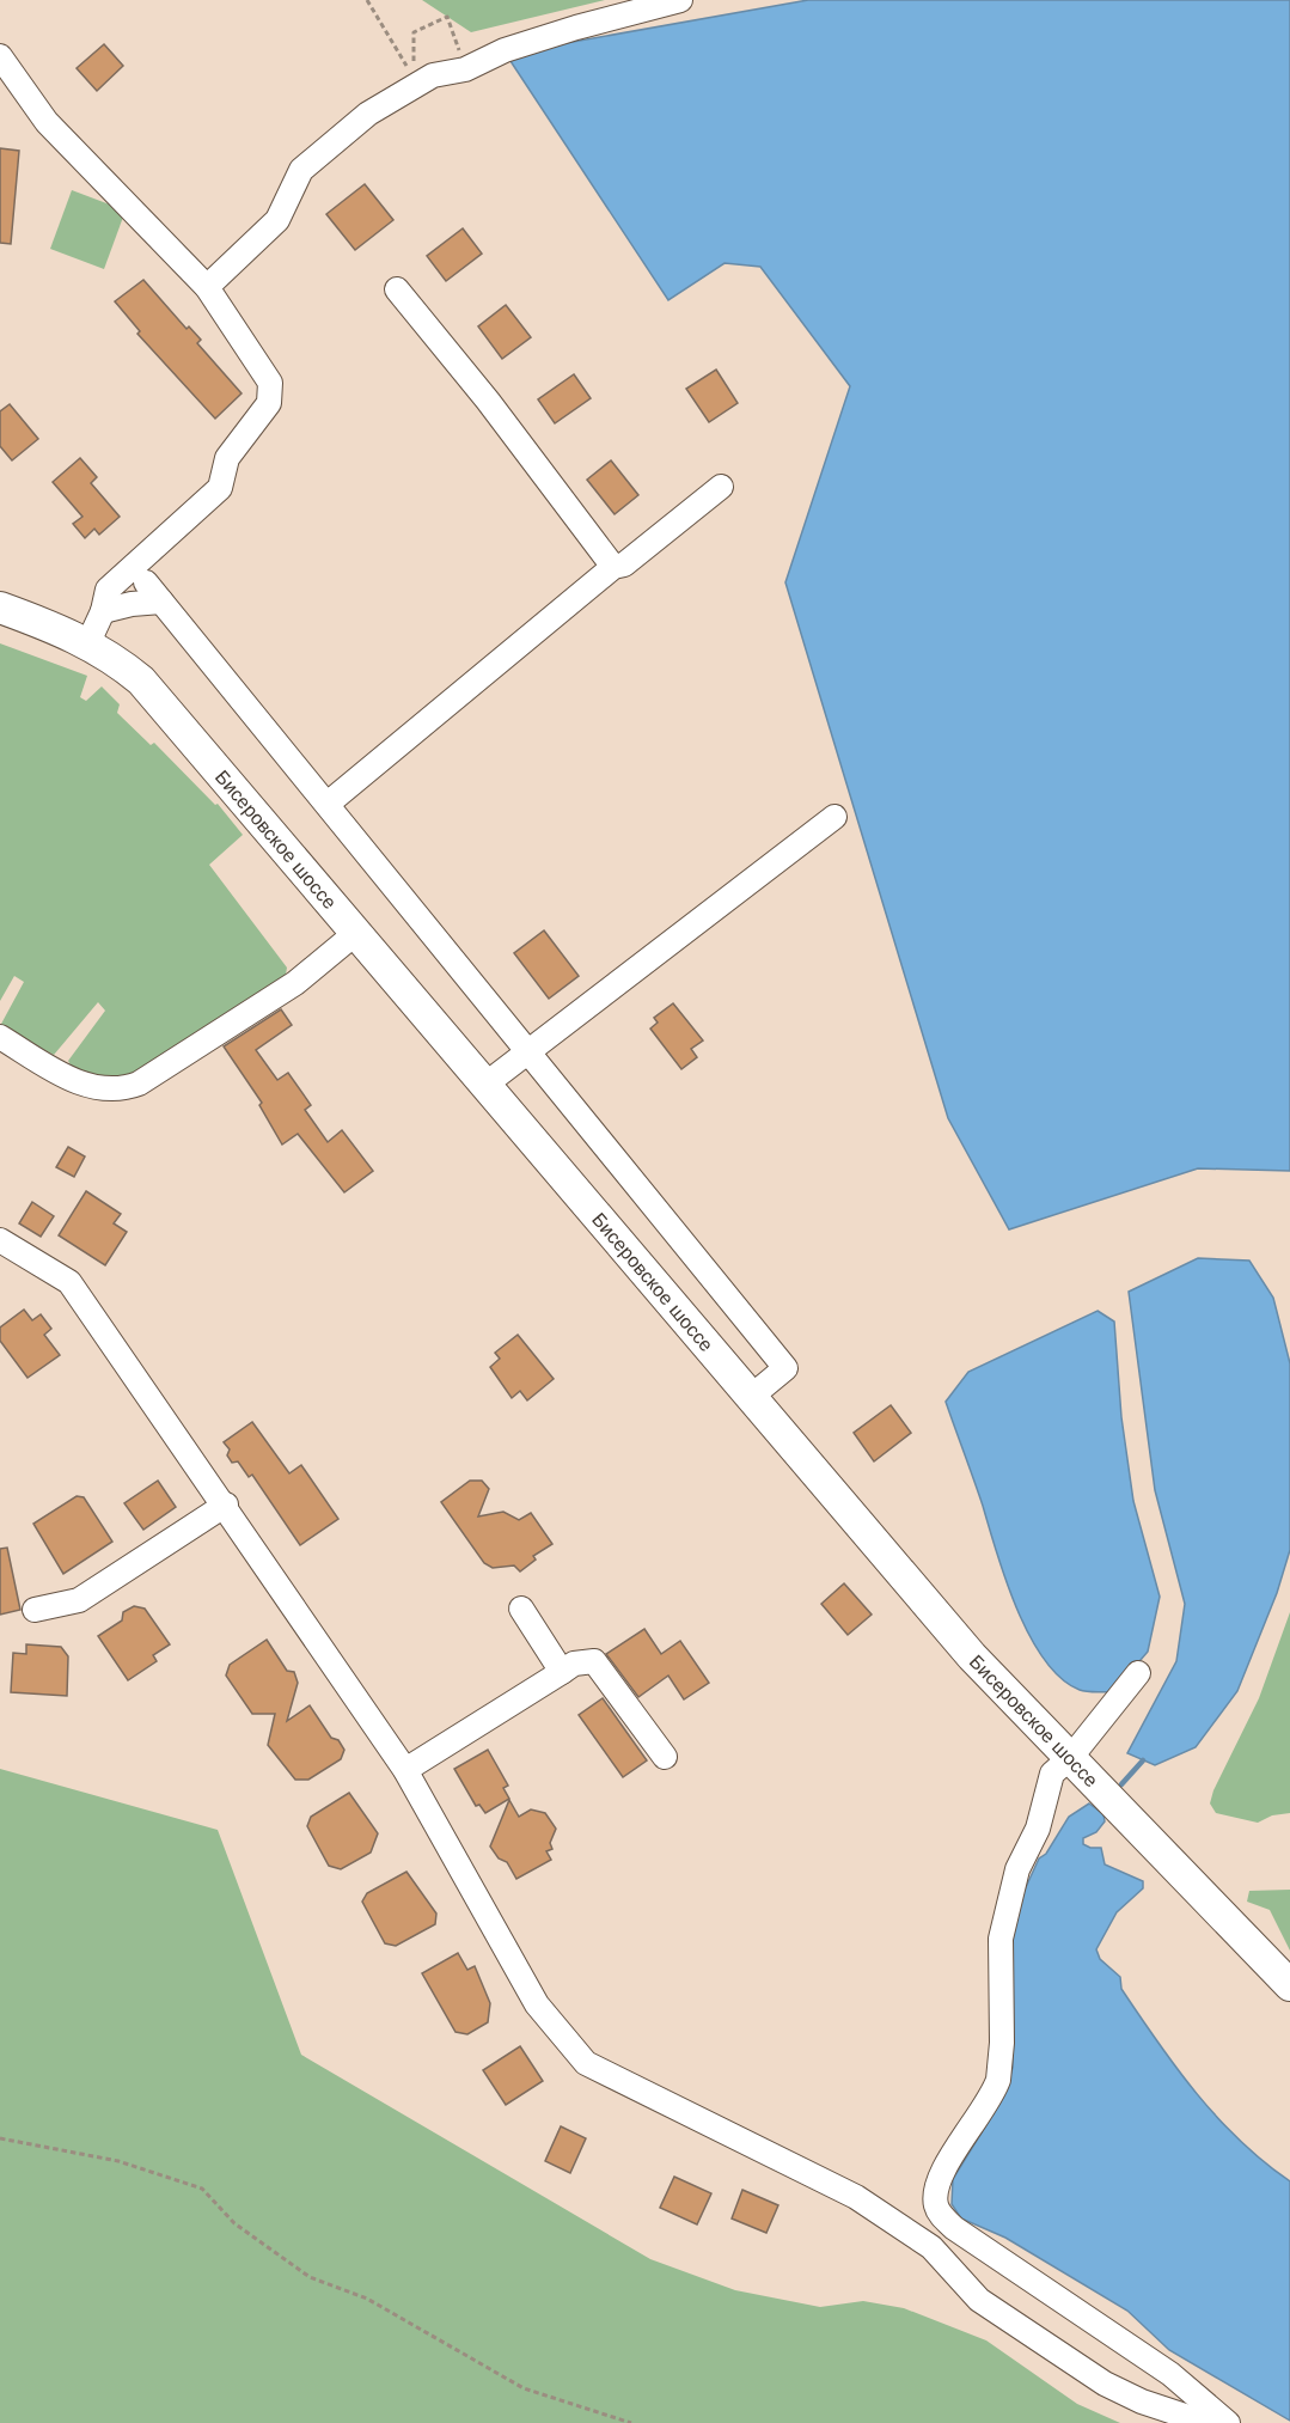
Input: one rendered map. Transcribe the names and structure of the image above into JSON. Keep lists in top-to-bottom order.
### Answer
{
  "streets": {
    "main road": ["Бисеровское шоссе"]
  }
}
